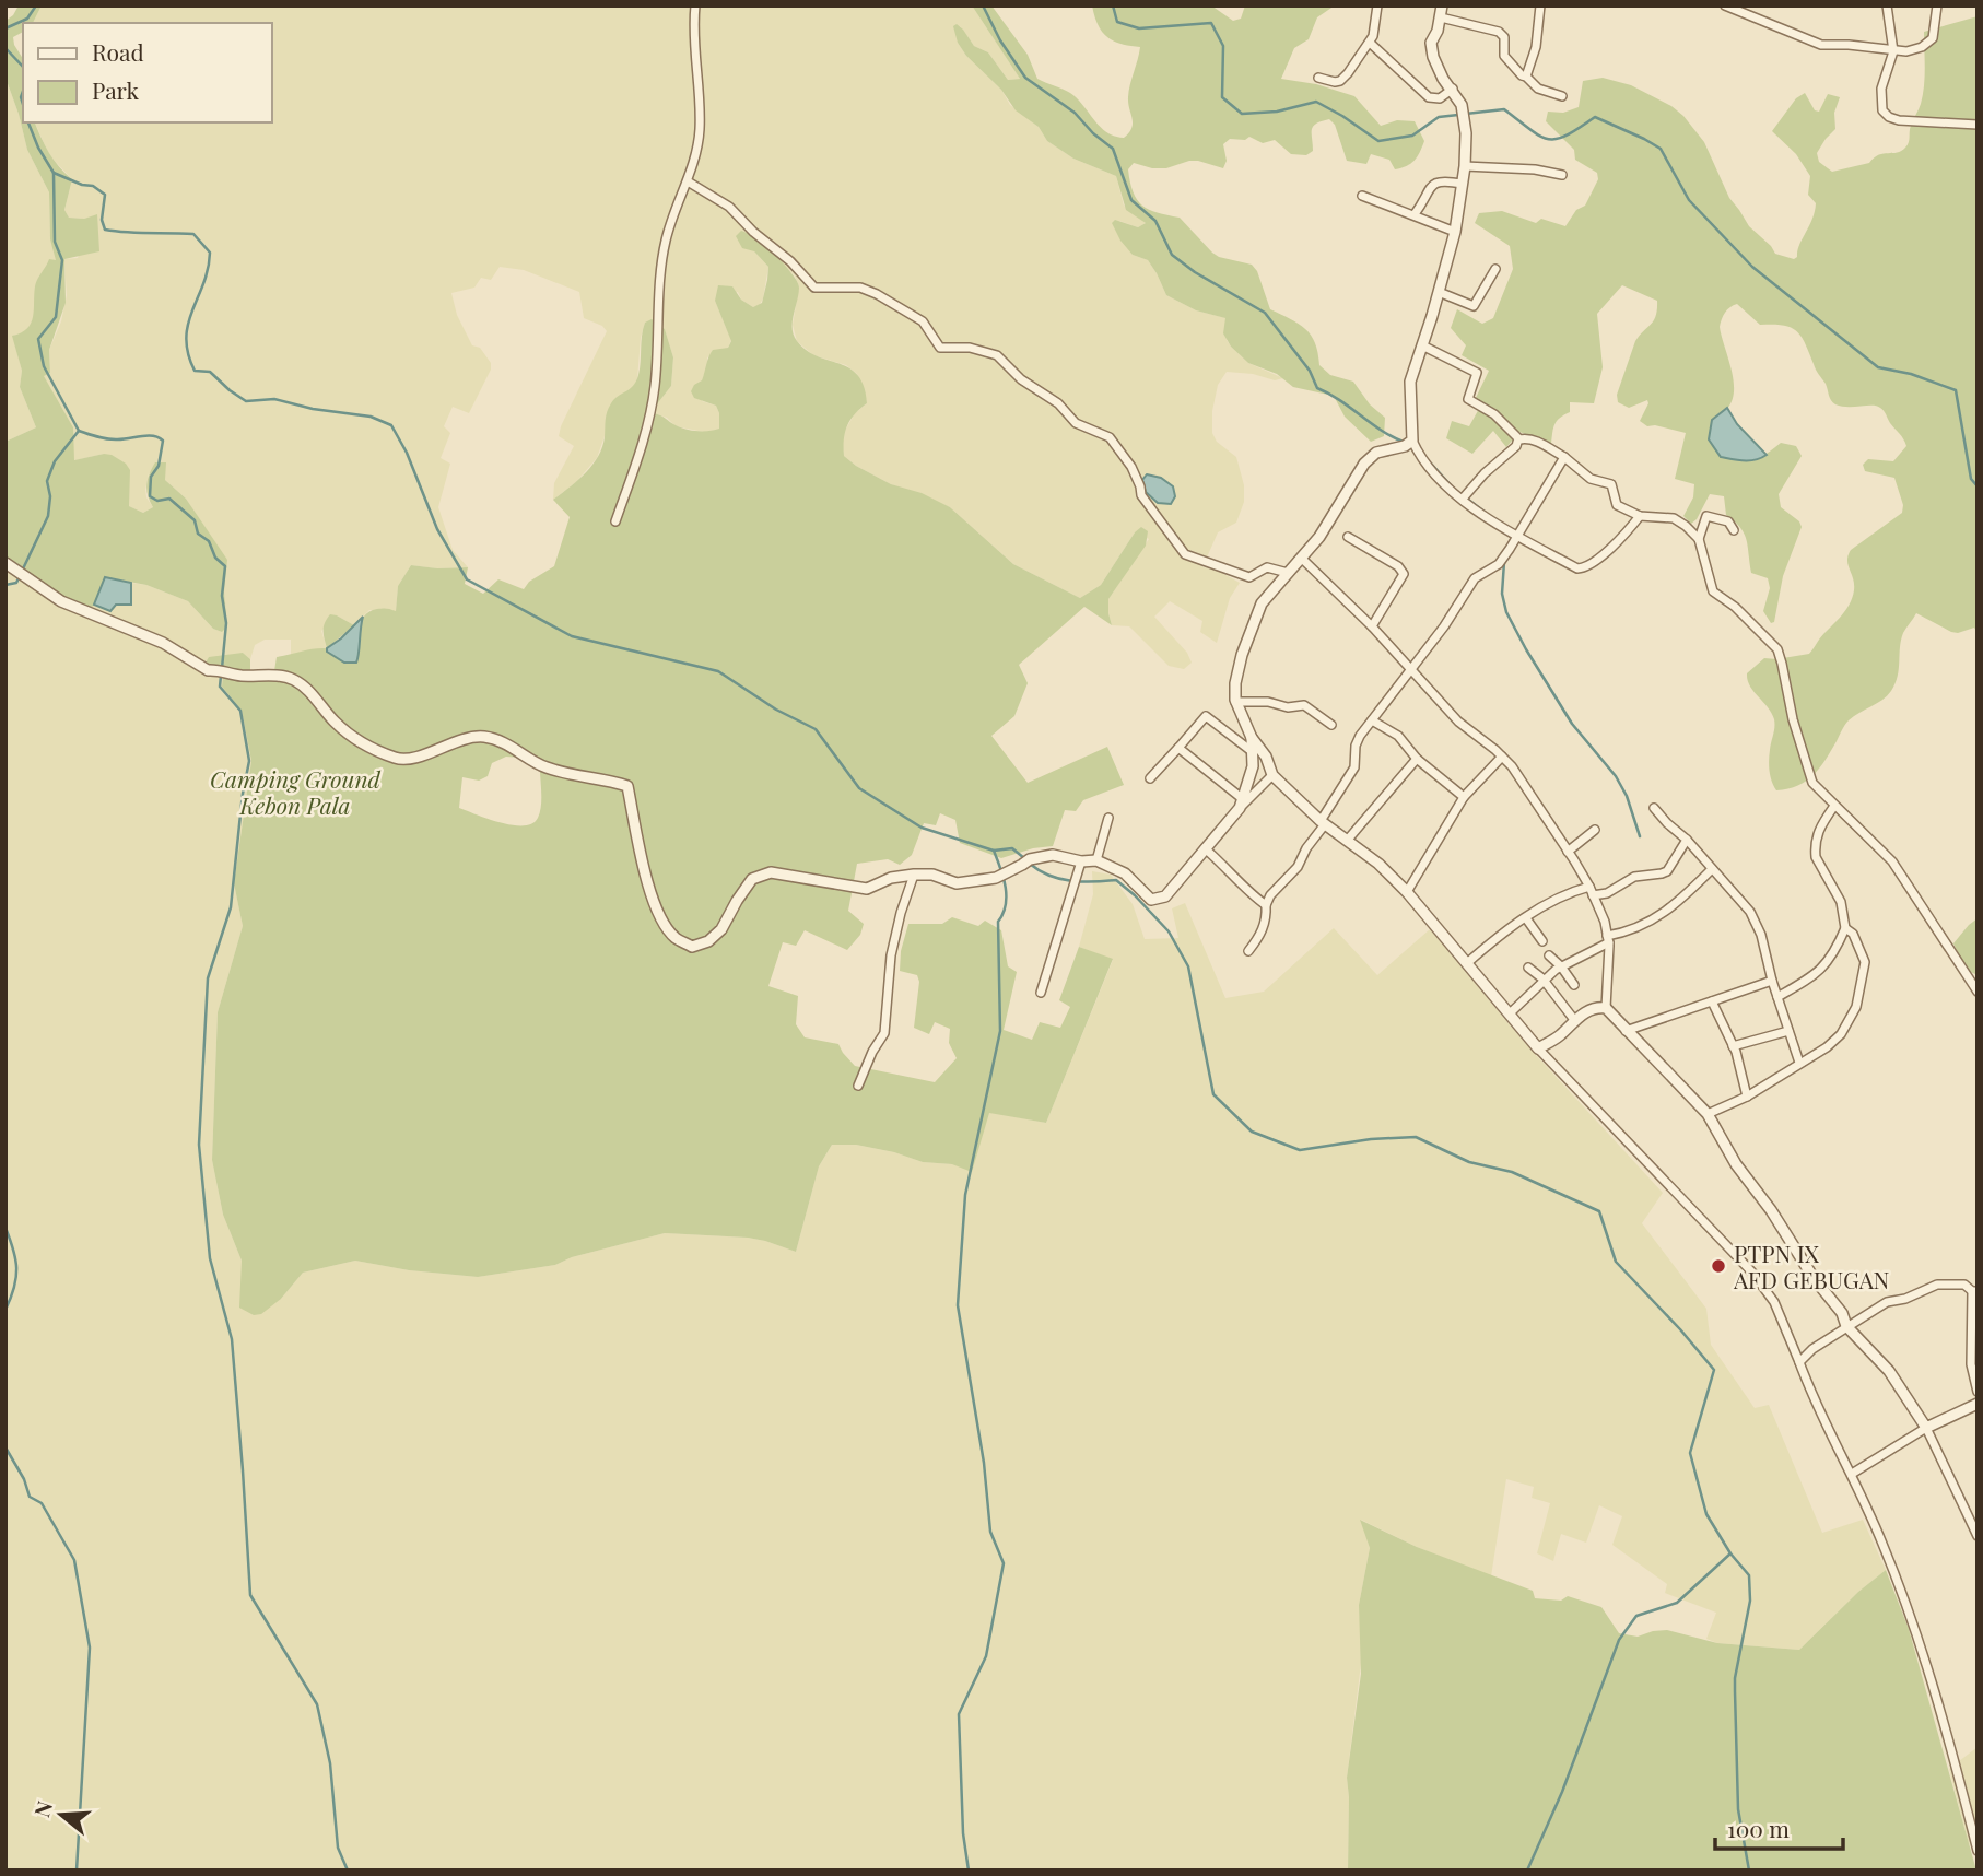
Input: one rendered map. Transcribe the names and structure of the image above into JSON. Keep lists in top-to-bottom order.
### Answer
{
  "parks": ["Camping Ground Kebon Pala"],
  "places": ["PTPN IX AFD GEBUGAN"],
  "legend": ["Road", "Park"],
  "scale_bar": "100 m",
  "north": "left"
}
